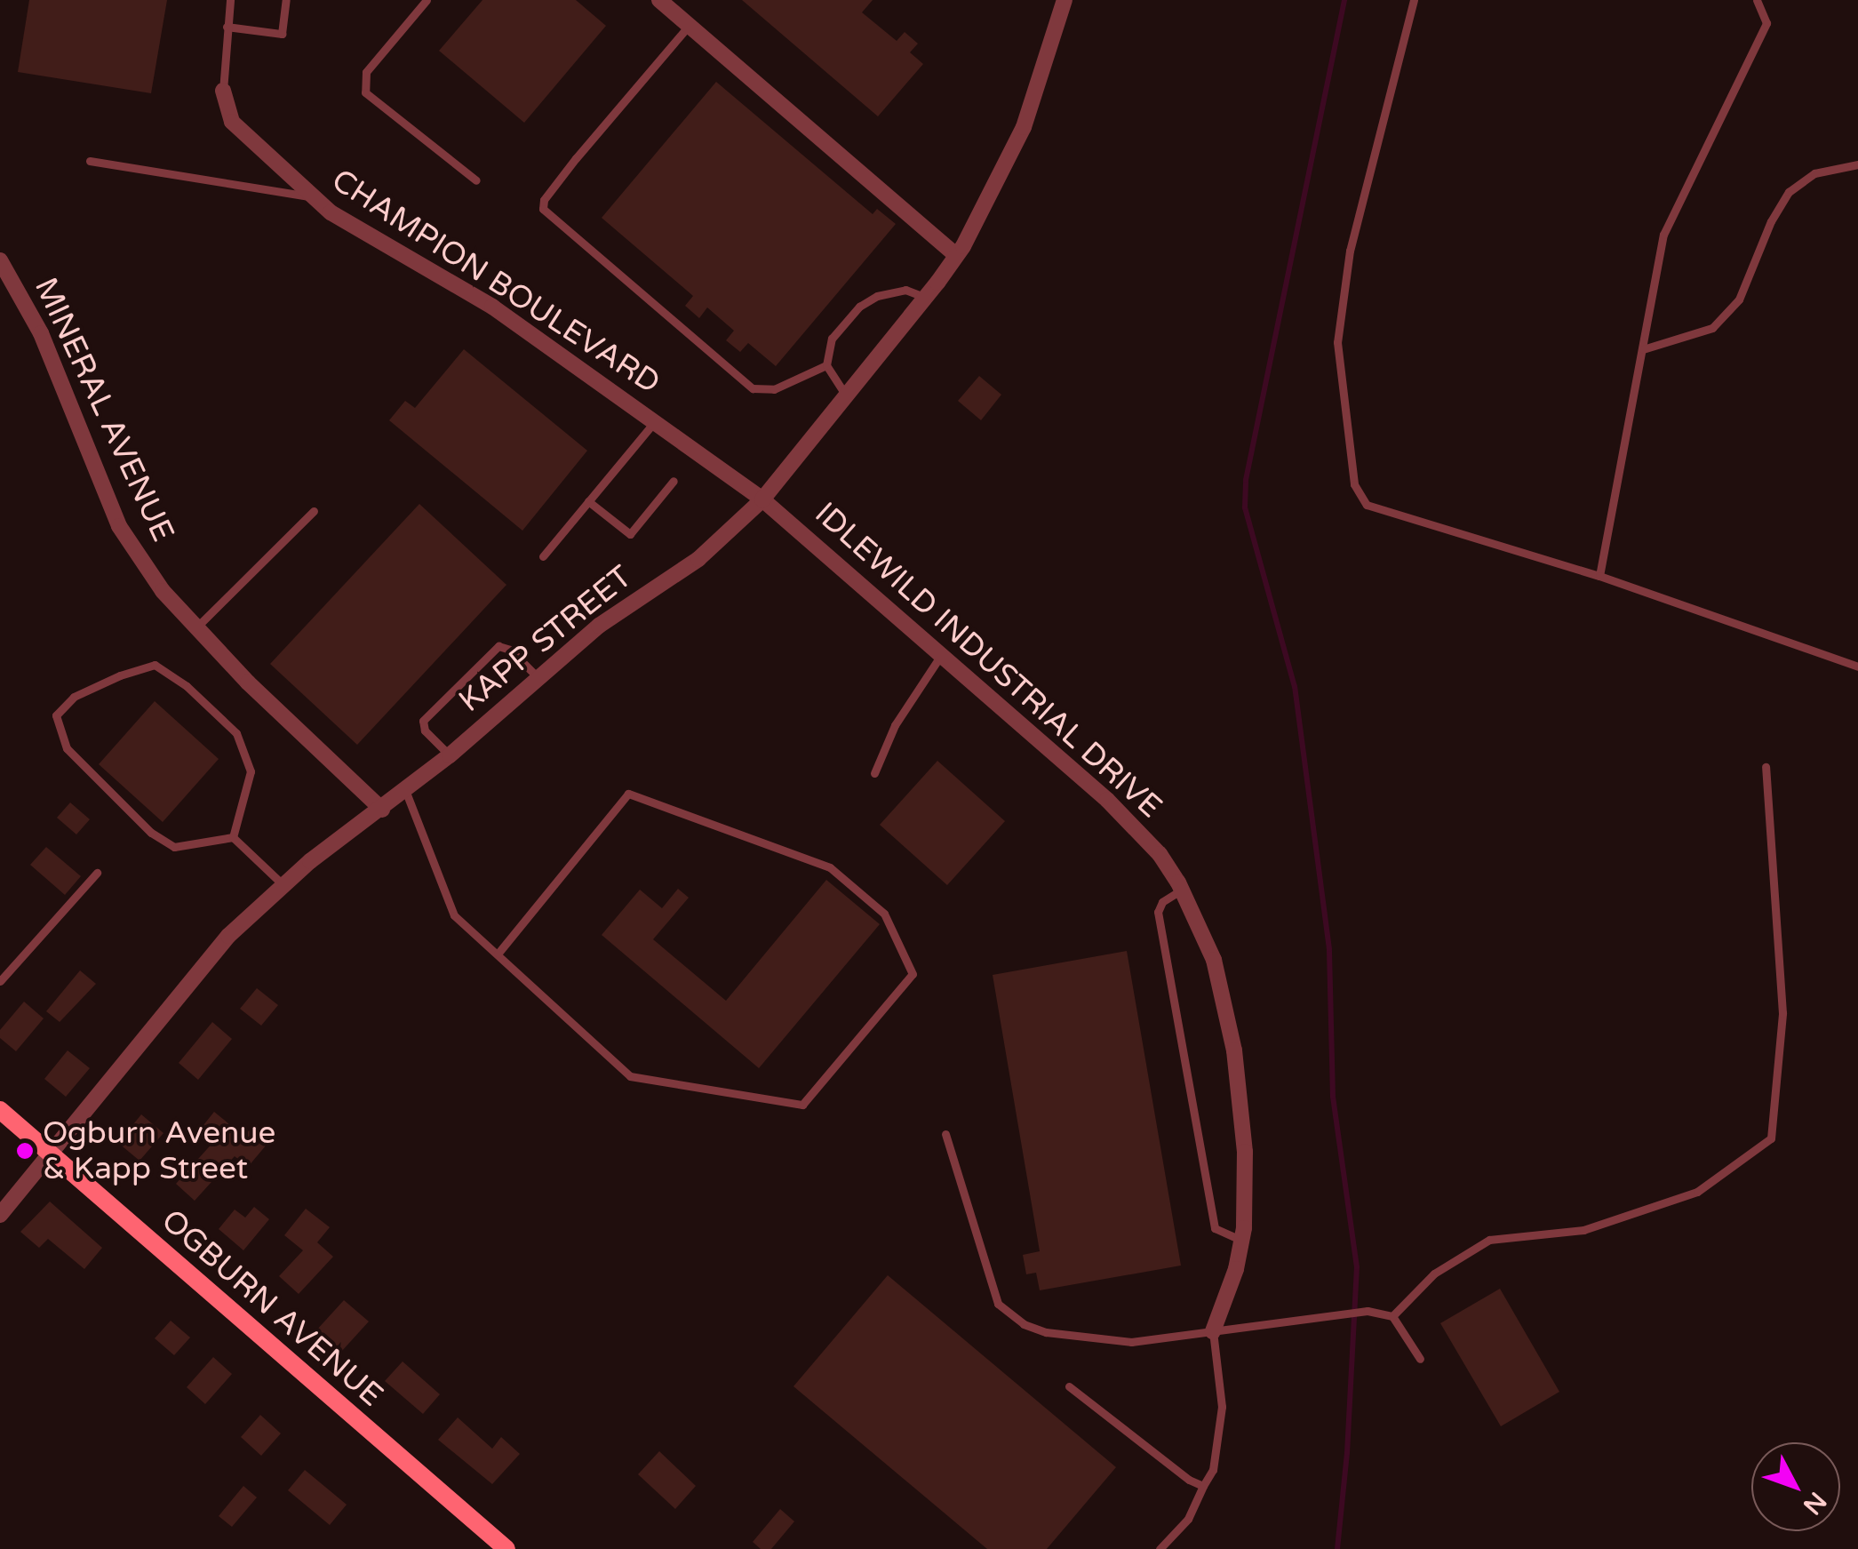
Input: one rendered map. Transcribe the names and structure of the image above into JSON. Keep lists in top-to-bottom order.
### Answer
{
  "streets": {
    "street": [
      "CHAMPION BOULEVARD",
      "MINERAL AVENUE",
      "KAPP STREET",
      "IDLEWILD INDUSTRIAL DRIVE",
      "OGBURN AVENUE"
    ]
  },
  "crossings": [
    ["CHAMPION BOULEVARD", "KAPP STREET"],
    ["CHAMPION BOULEVARD", "IDLEWILD INDUSTRIAL DRIVE"],
    ["MINERAL AVENUE", "KAPP STREET"],
    ["KAPP STREET", "IDLEWILD INDUSTRIAL DRIVE"],
    ["KAPP STREET", "OGBURN AVENUE"]
  ],
  "places": ["Ogburn Avenue & Kapp Street"],
  "north": "bottom right"
}
